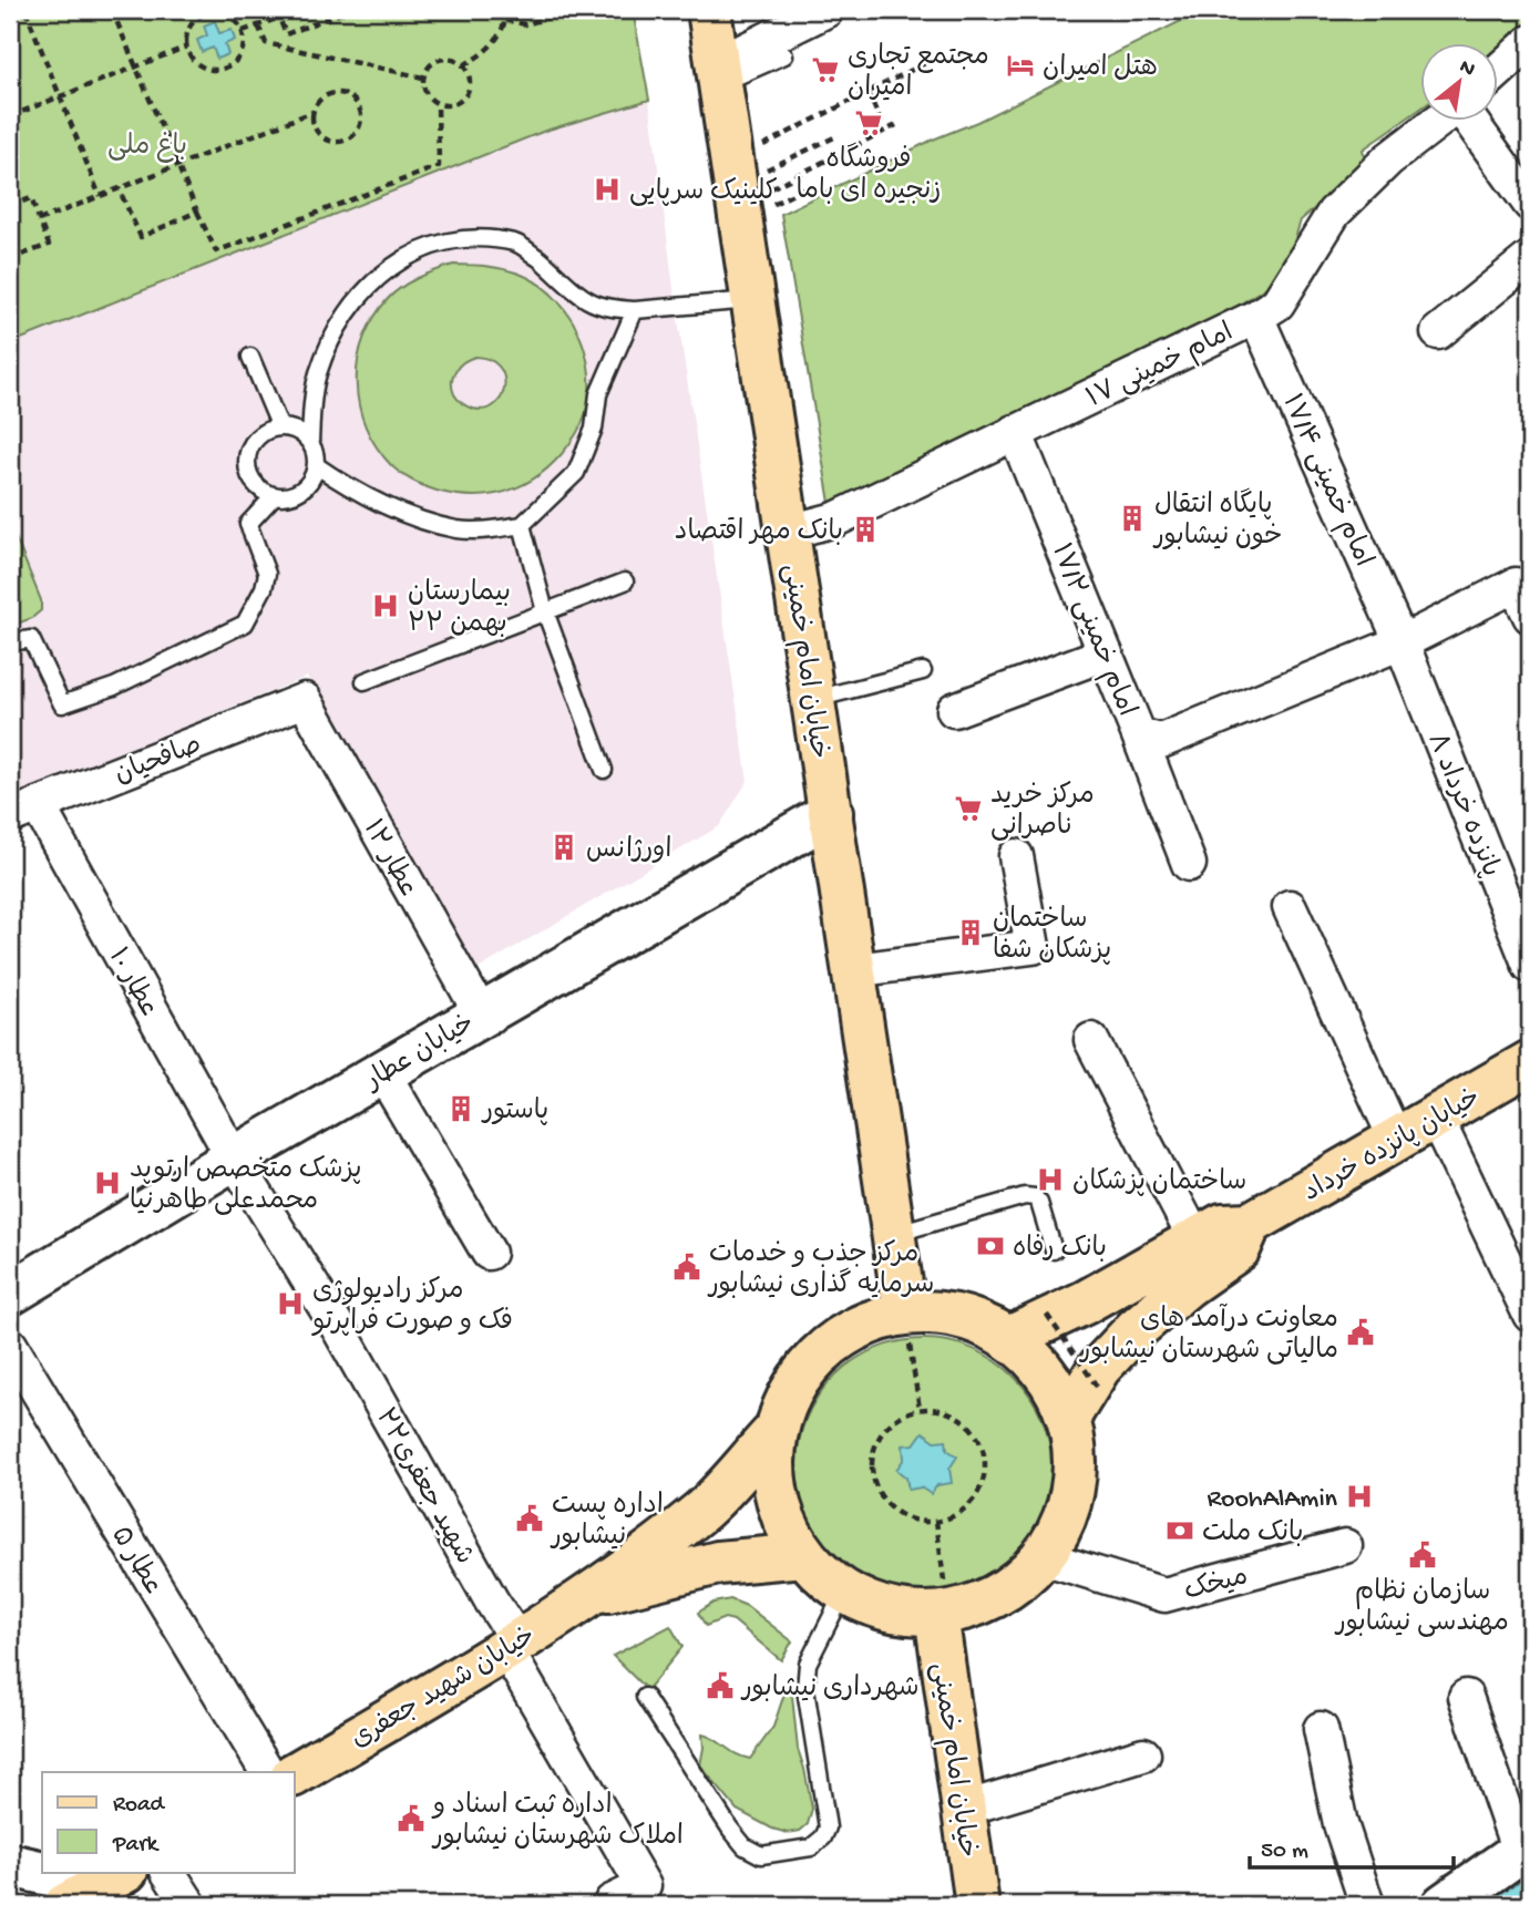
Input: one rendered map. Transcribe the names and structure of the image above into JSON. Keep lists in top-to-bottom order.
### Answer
{
  "streets": {
    "main road": ["خیابان امام خمینی", "خیابان پانزده خرداد", "خیابان شهید جعفری"],
    "street": [
      "امام خمینی ۱۷",
      "امام خمینی ۱۷/۴",
      "امام خمینی ۱۷/۲",
      "صافحیان",
      "پانزده خرداد ۸",
      "عطار ۱۲",
      "عطار ۱۰",
      "خیابان عطار",
      "شهید جعفری۲۲",
      "عطار ۵",
      "میخک"
    ]
  },
  "crossings": [
    ["امام خمینی ۱۷", "امام خمینی ۱۷/۴"],
    ["امام خمینی ۱۷", "امام خمینی ۱۷/۲"],
    ["امام خمینی ۱۷", "خیابان امام خمینی"],
    ["امام خمینی ۱۷/۴", "امام خمینی ۱۷/۲"],
    ["امام خمینی ۱۷/۴", "پانزده خرداد ۸"],
    ["امام خمینی ۱۷/۲", "پانزده خرداد ۸"],
    ["خیابان امام خمینی", "خیابان عطار"],
    ["صافحیان", "عطار ۱۲"],
    ["صافحیان", "عطار ۱۰"],
    ["عطار ۱۲", "خیابان عطار"],
    ["عطار ۱۰", "خیابان عطار"],
    ["عطار ۱۰", "شهید جعفری۲۲"],
    ["شهید جعفری۲۲", "خیابان شهید جعفری"]
  ],
  "parks": ["باغ ملی"],
  "places": {
    "hotel": ["هتل امیران"],
    "supermarket": ["مجتمع تجاری امیران", "فروشگاه زنجیره ای باما", "مرکز خرید ناصرانی"],
    "hospital": [
      "کلینیک سرپایی",
      "بیمارستان ۲۲ بهمن",
      "ساختمان پزشکان",
      "پزشک متخصص ارتوپد محمدعلی طاهرنیا",
      "مرکز رادیولوژی فک و صورت فراپرتو",
      "RoohAlAmin"
    ],
    "building": [
      "پایگاه انتقال خون نیشابور",
      "بانک مهر اقتصاد",
      "اورژانس",
      "ساختمان پزشکان شفا",
      "پاستور"
    ],
    "bank": ["بانک رفاه", "بانک ملت"],
    "public building": [
      "مرکز جذب و خدمات سرمایه گذاری نیشابور",
      "معاونت درآمد های مالیاتی شهرستان نیشابور",
      "اداره پست نیشابور",
      "سازمان نظام مهندسی نیشابور",
      "شهرداری نیشابور",
      "اداره ثبت اسناد و املاک شهرستان نیشابور"
    ]
  },
  "legend": ["Road", "Park"],
  "scale_bar": "50 m",
  "north": "top right"
}
